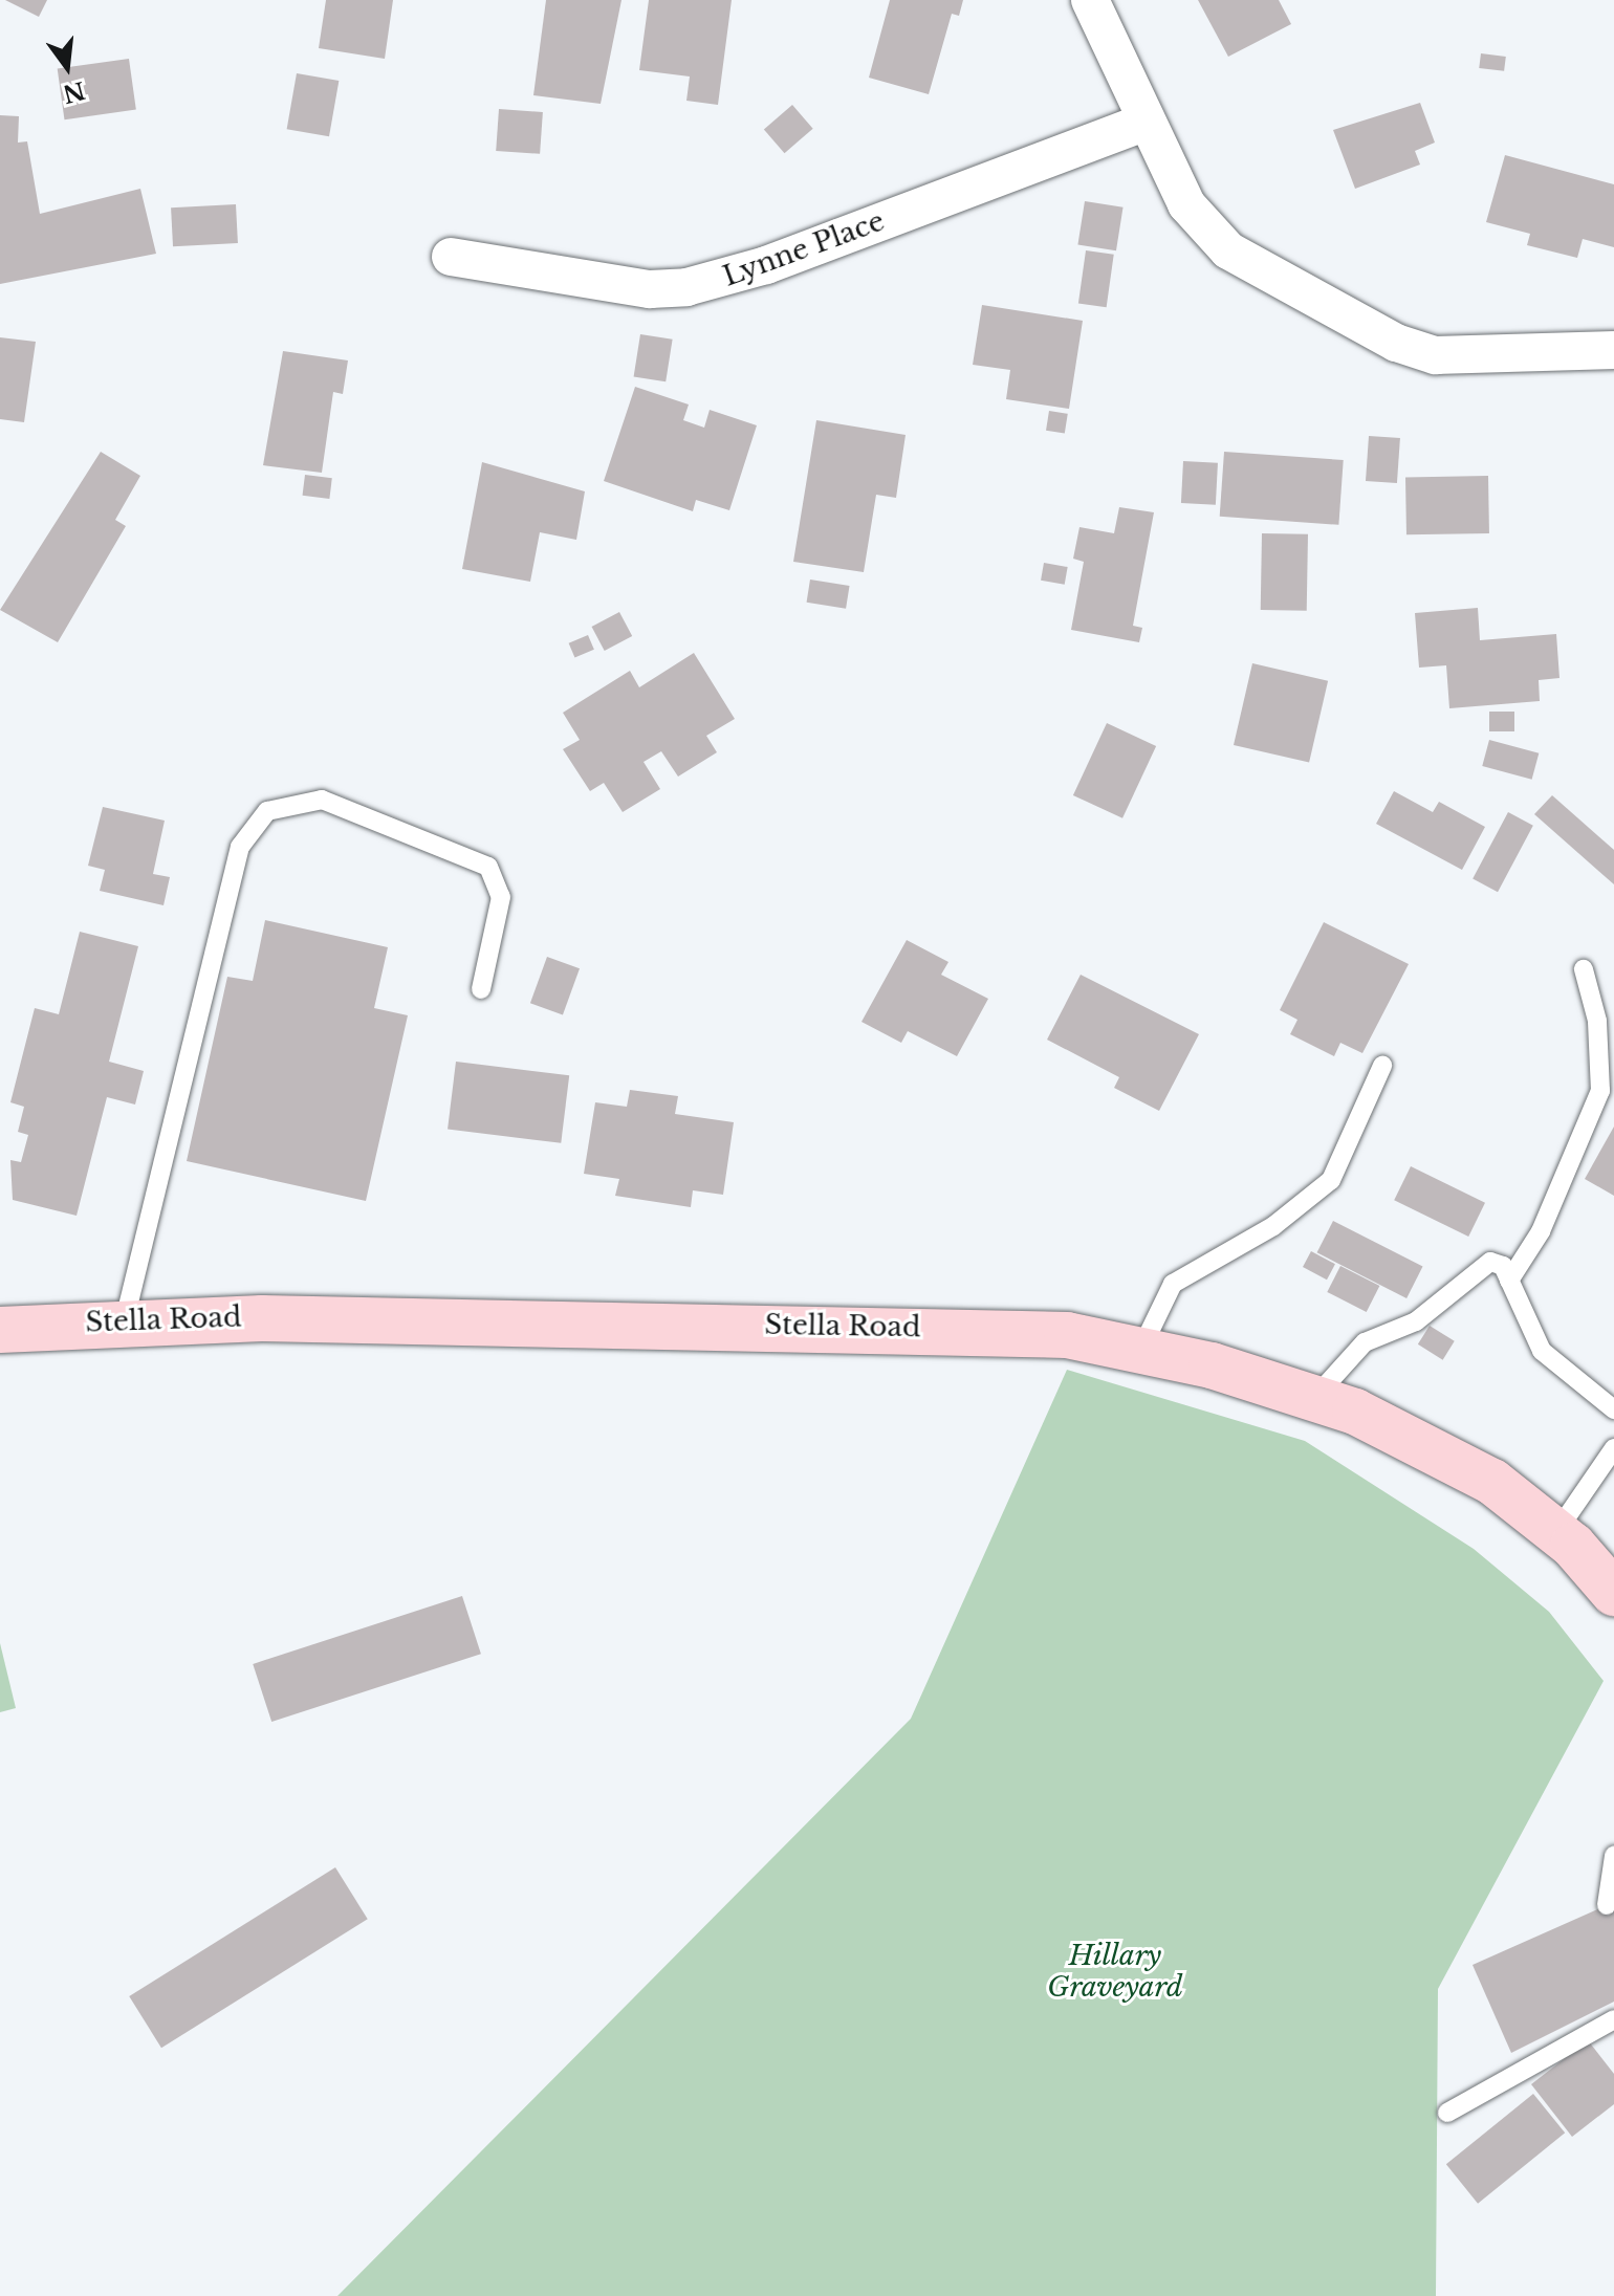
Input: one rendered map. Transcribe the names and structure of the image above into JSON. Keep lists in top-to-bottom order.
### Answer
{
  "streets": {
    "main road": ["Stella Road"],
    "street": ["Lynne Place"]
  },
  "parks": ["Hillary Graveyard"],
  "north": "bottom"
}
